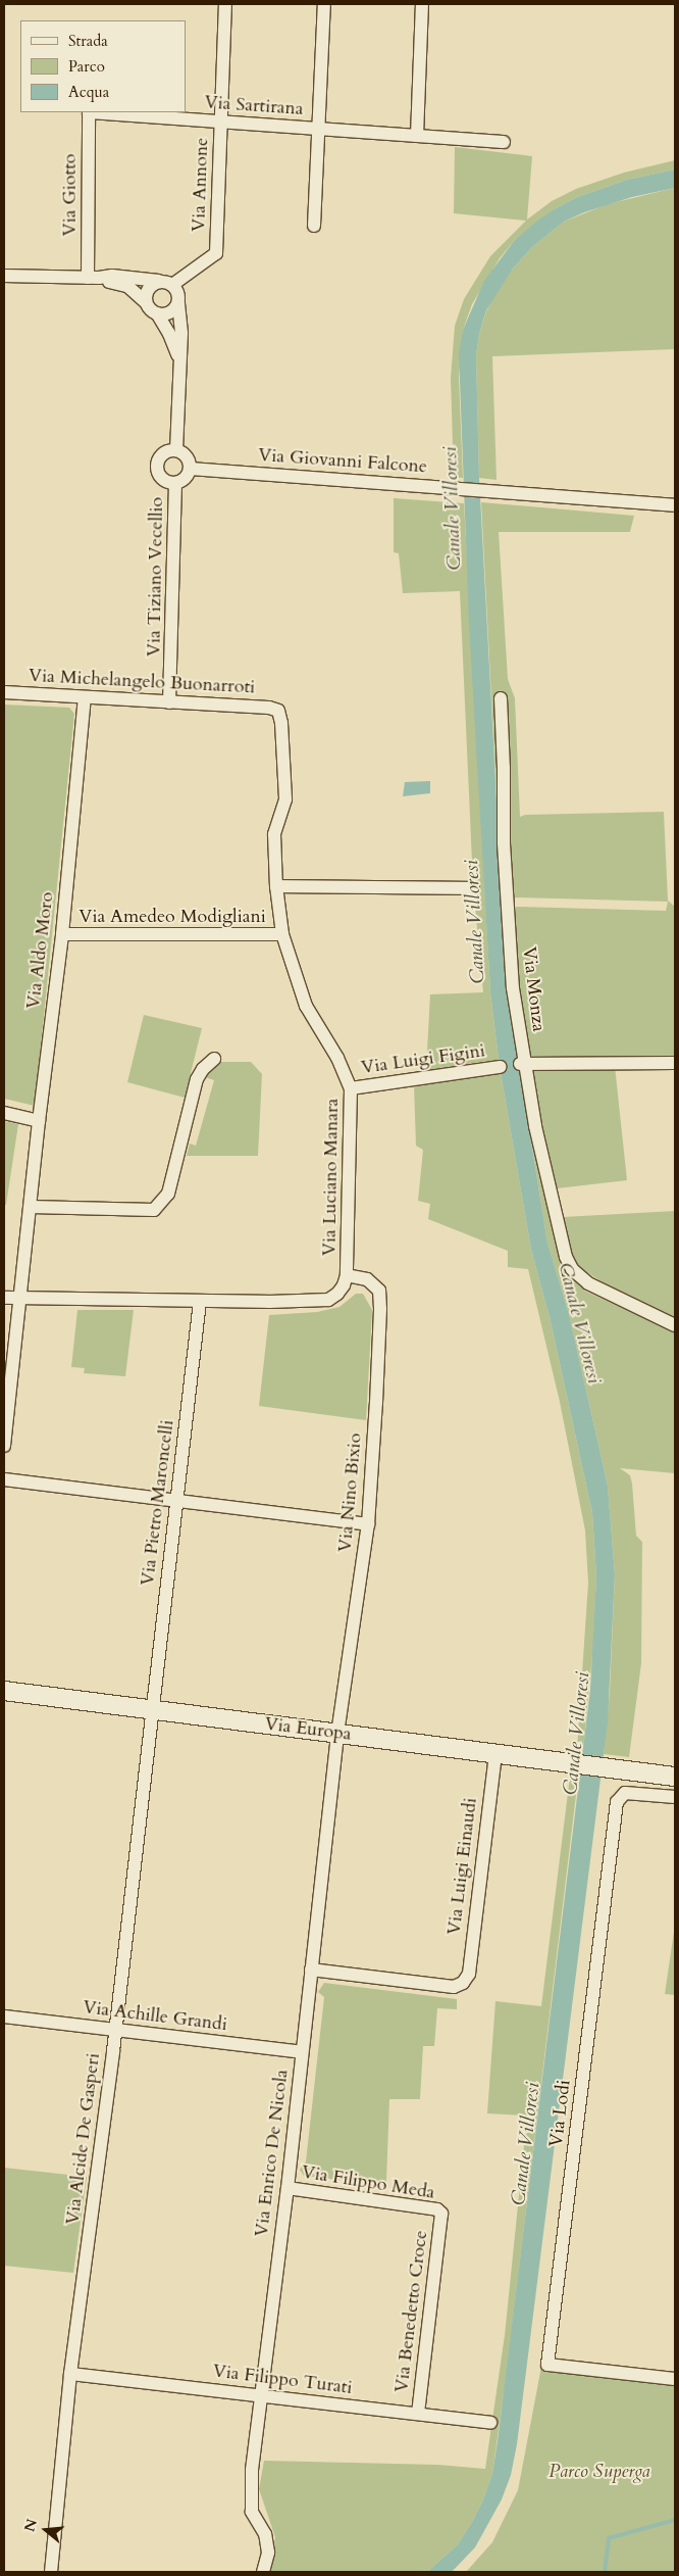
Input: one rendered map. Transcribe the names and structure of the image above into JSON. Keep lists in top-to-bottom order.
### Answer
{
  "streets": {
    "street": [
      "Via Sartirana",
      "Via Annone",
      "Via Giotto",
      "Via Giovanni Falcone",
      "Via Tiziano Vecellio",
      "Via Michelangelo Buonarroti",
      "Via Amedeo Modigliani",
      "Via Aldo Moro",
      "Via Monza",
      "Via Luigi Figini",
      "Via Luciano Manara",
      "Via Nino Bixio",
      "Via Pietro Maroncelli",
      "Via Europa",
      "Via Luigi Einaudi",
      "Via Achille Grandi",
      "Via Lodi",
      "Via Alcide De Gasperi",
      "Via Enrico De Nicola",
      "Via Filippo Meda",
      "Via Benedetto Croce",
      "Via Filippo Turati"
    ]
  },
  "crossings": [
    ["Via Sartirana", "Via Annone"],
    ["Via Sartirana", "Via Giotto"],
    ["Via Giovanni Falcone", "Via Tiziano Vecellio"],
    ["Via Tiziano Vecellio", "Via Michelangelo Buonarroti"],
    ["Via Michelangelo Buonarroti", "Via Aldo Moro"],
    ["Via Michelangelo Buonarroti", "Via Luciano Manara"],
    ["Via Amedeo Modigliani", "Via Aldo Moro"],
    ["Via Amedeo Modigliani", "Via Luciano Manara"],
    ["Via Aldo Moro", "Via Luciano Manara"],
    ["Via Luigi Figini", "Via Luciano Manara"],
    ["Via Luciano Manara", "Via Nino Bixio"],
    ["Via Luciano Manara", "Via Pietro Maroncelli"],
    ["Via Nino Bixio", "Via Europa"],
    ["Via Nino Bixio", "Via Enrico De Nicola"],
    ["Via Pietro Maroncelli", "Via Europa"],
    ["Via Pietro Maroncelli", "Via Alcide De Gasperi"],
    ["Via Europa", "Via Luigi Einaudi"],
    ["Via Europa", "Via Alcide De Gasperi"],
    ["Via Europa", "Via Enrico De Nicola"],
    ["Via Luigi Einaudi", "Via Enrico De Nicola"],
    ["Via Achille Grandi", "Via Alcide De Gasperi"],
    ["Via Achille Grandi", "Via Enrico De Nicola"],
    ["Via Alcide De Gasperi", "Via Filippo Turati"],
    ["Via Enrico De Nicola", "Via Filippo Meda"],
    ["Via Enrico De Nicola", "Via Filippo Turati"],
    ["Via Filippo Meda", "Via Benedetto Croce"],
    ["Via Benedetto Croce", "Via Filippo Turati"]
  ],
  "water": ["Canale Villoresi"],
  "parks": ["Parco Superga"],
  "legend": ["Strada", "Parco", "Acqua"],
  "north": "left"
}
